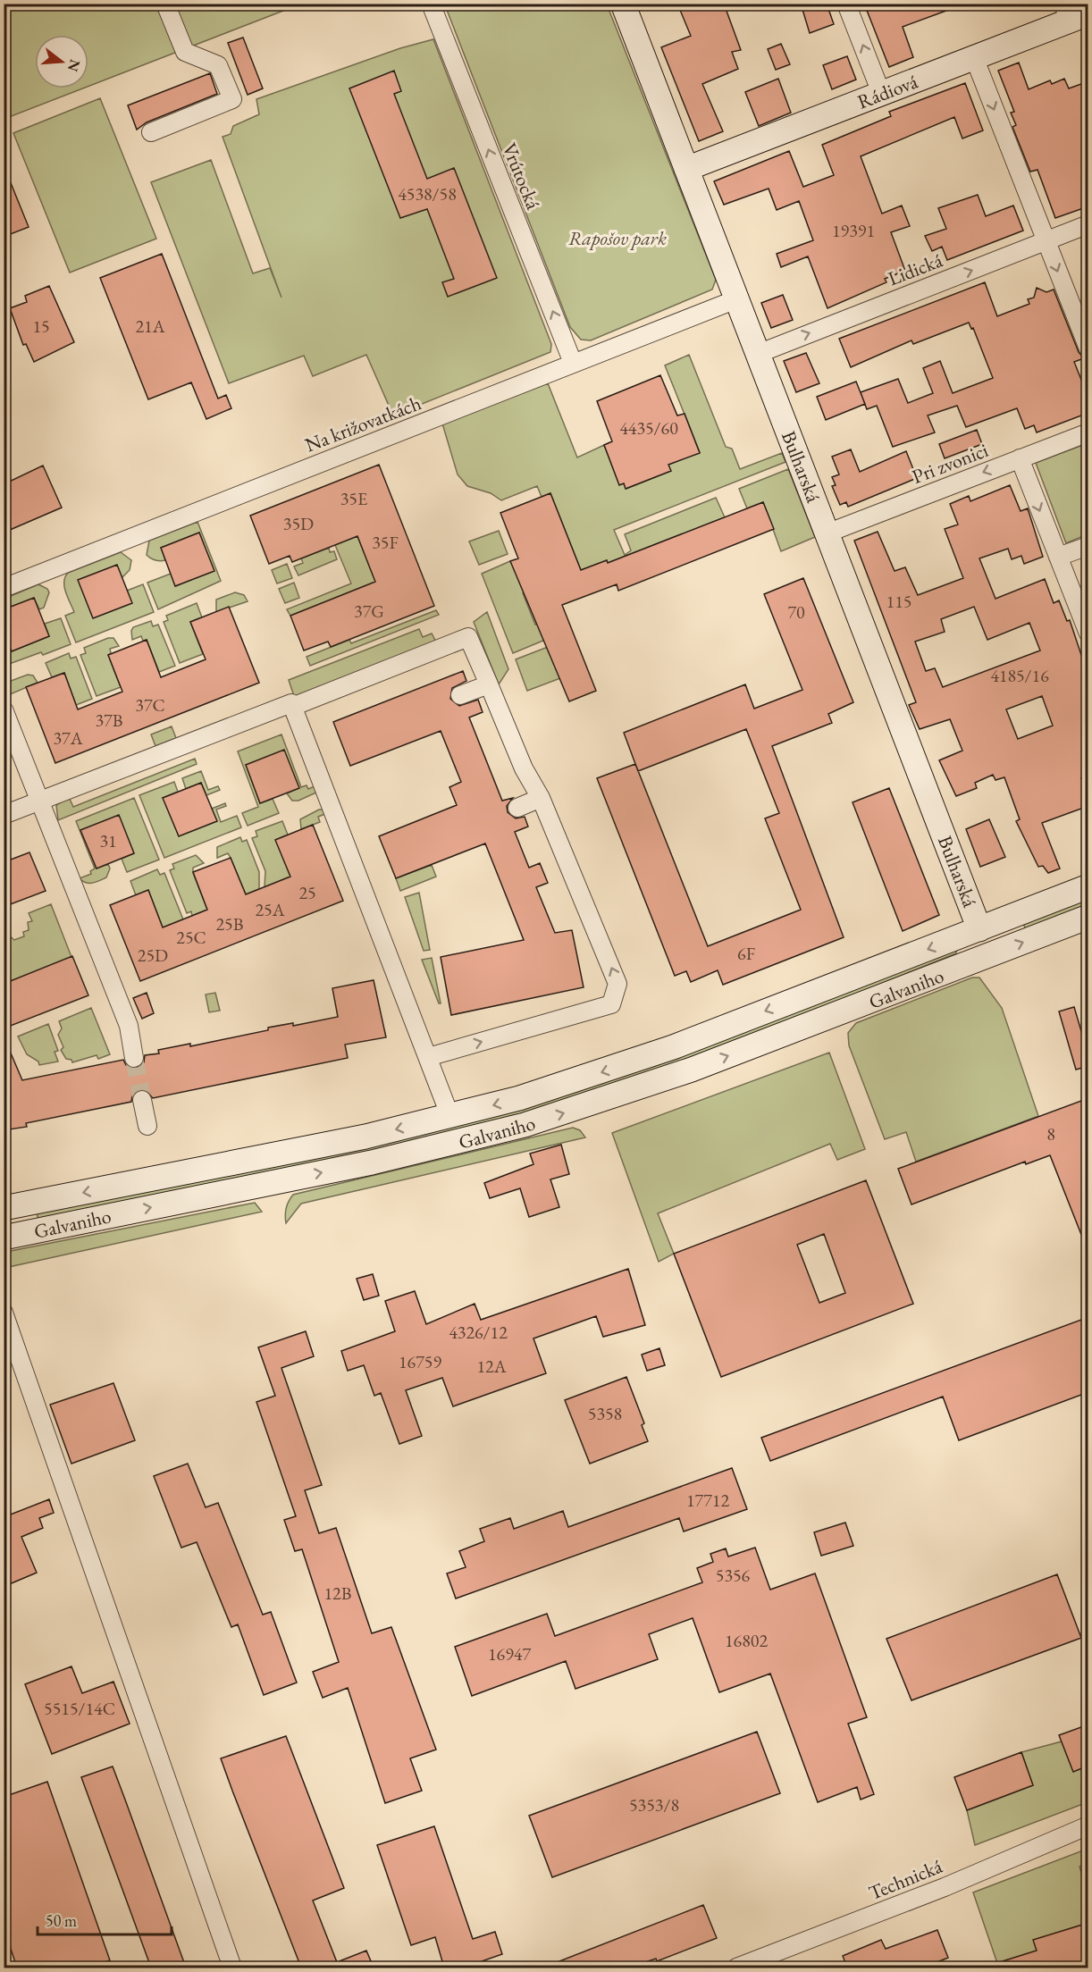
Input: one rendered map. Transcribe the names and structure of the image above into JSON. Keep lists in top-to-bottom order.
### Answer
{
  "streets": {
    "main road": ["Rádiová", "Bulharská", "Galvaniho"],
    "street": [
      "Vrútocká",
      "Lidická",
      "Na križovatkách",
      "Pri zvonici",
      "Technická"
    ]
  },
  "crossings": [
    ["Rádiová", "Bulharská"],
    ["Vrútocká", "Na križovatkách"],
    ["Lidická", "Bulharská"],
    ["Na križovatkách", "Bulharská"],
    ["Pri zvonici", "Bulharská"],
    ["Bulharská", "Galvaniho"]
  ],
  "one_way": ["Vrútocká", "Lidická", "Pri zvonici"],
  "parks": ["Rapošov park"],
  "house_numbers": [
    "4538/58",
    "19391",
    "15",
    "21A",
    "4435/60",
    "35E",
    "35D",
    "35F",
    "115",
    "37G",
    "70",
    "4185/16",
    "37C",
    "37B",
    "37A",
    "31",
    "25",
    "25A",
    "25B",
    "25C",
    "6F",
    "25D",
    "8",
    "4326/12",
    "16759",
    "12A",
    "5358",
    "17712",
    "5356",
    "12B",
    "16802",
    "16947",
    "5515/14C",
    "5353/8"
  ],
  "scale_bar": "50 m",
  "north": "right"
}
